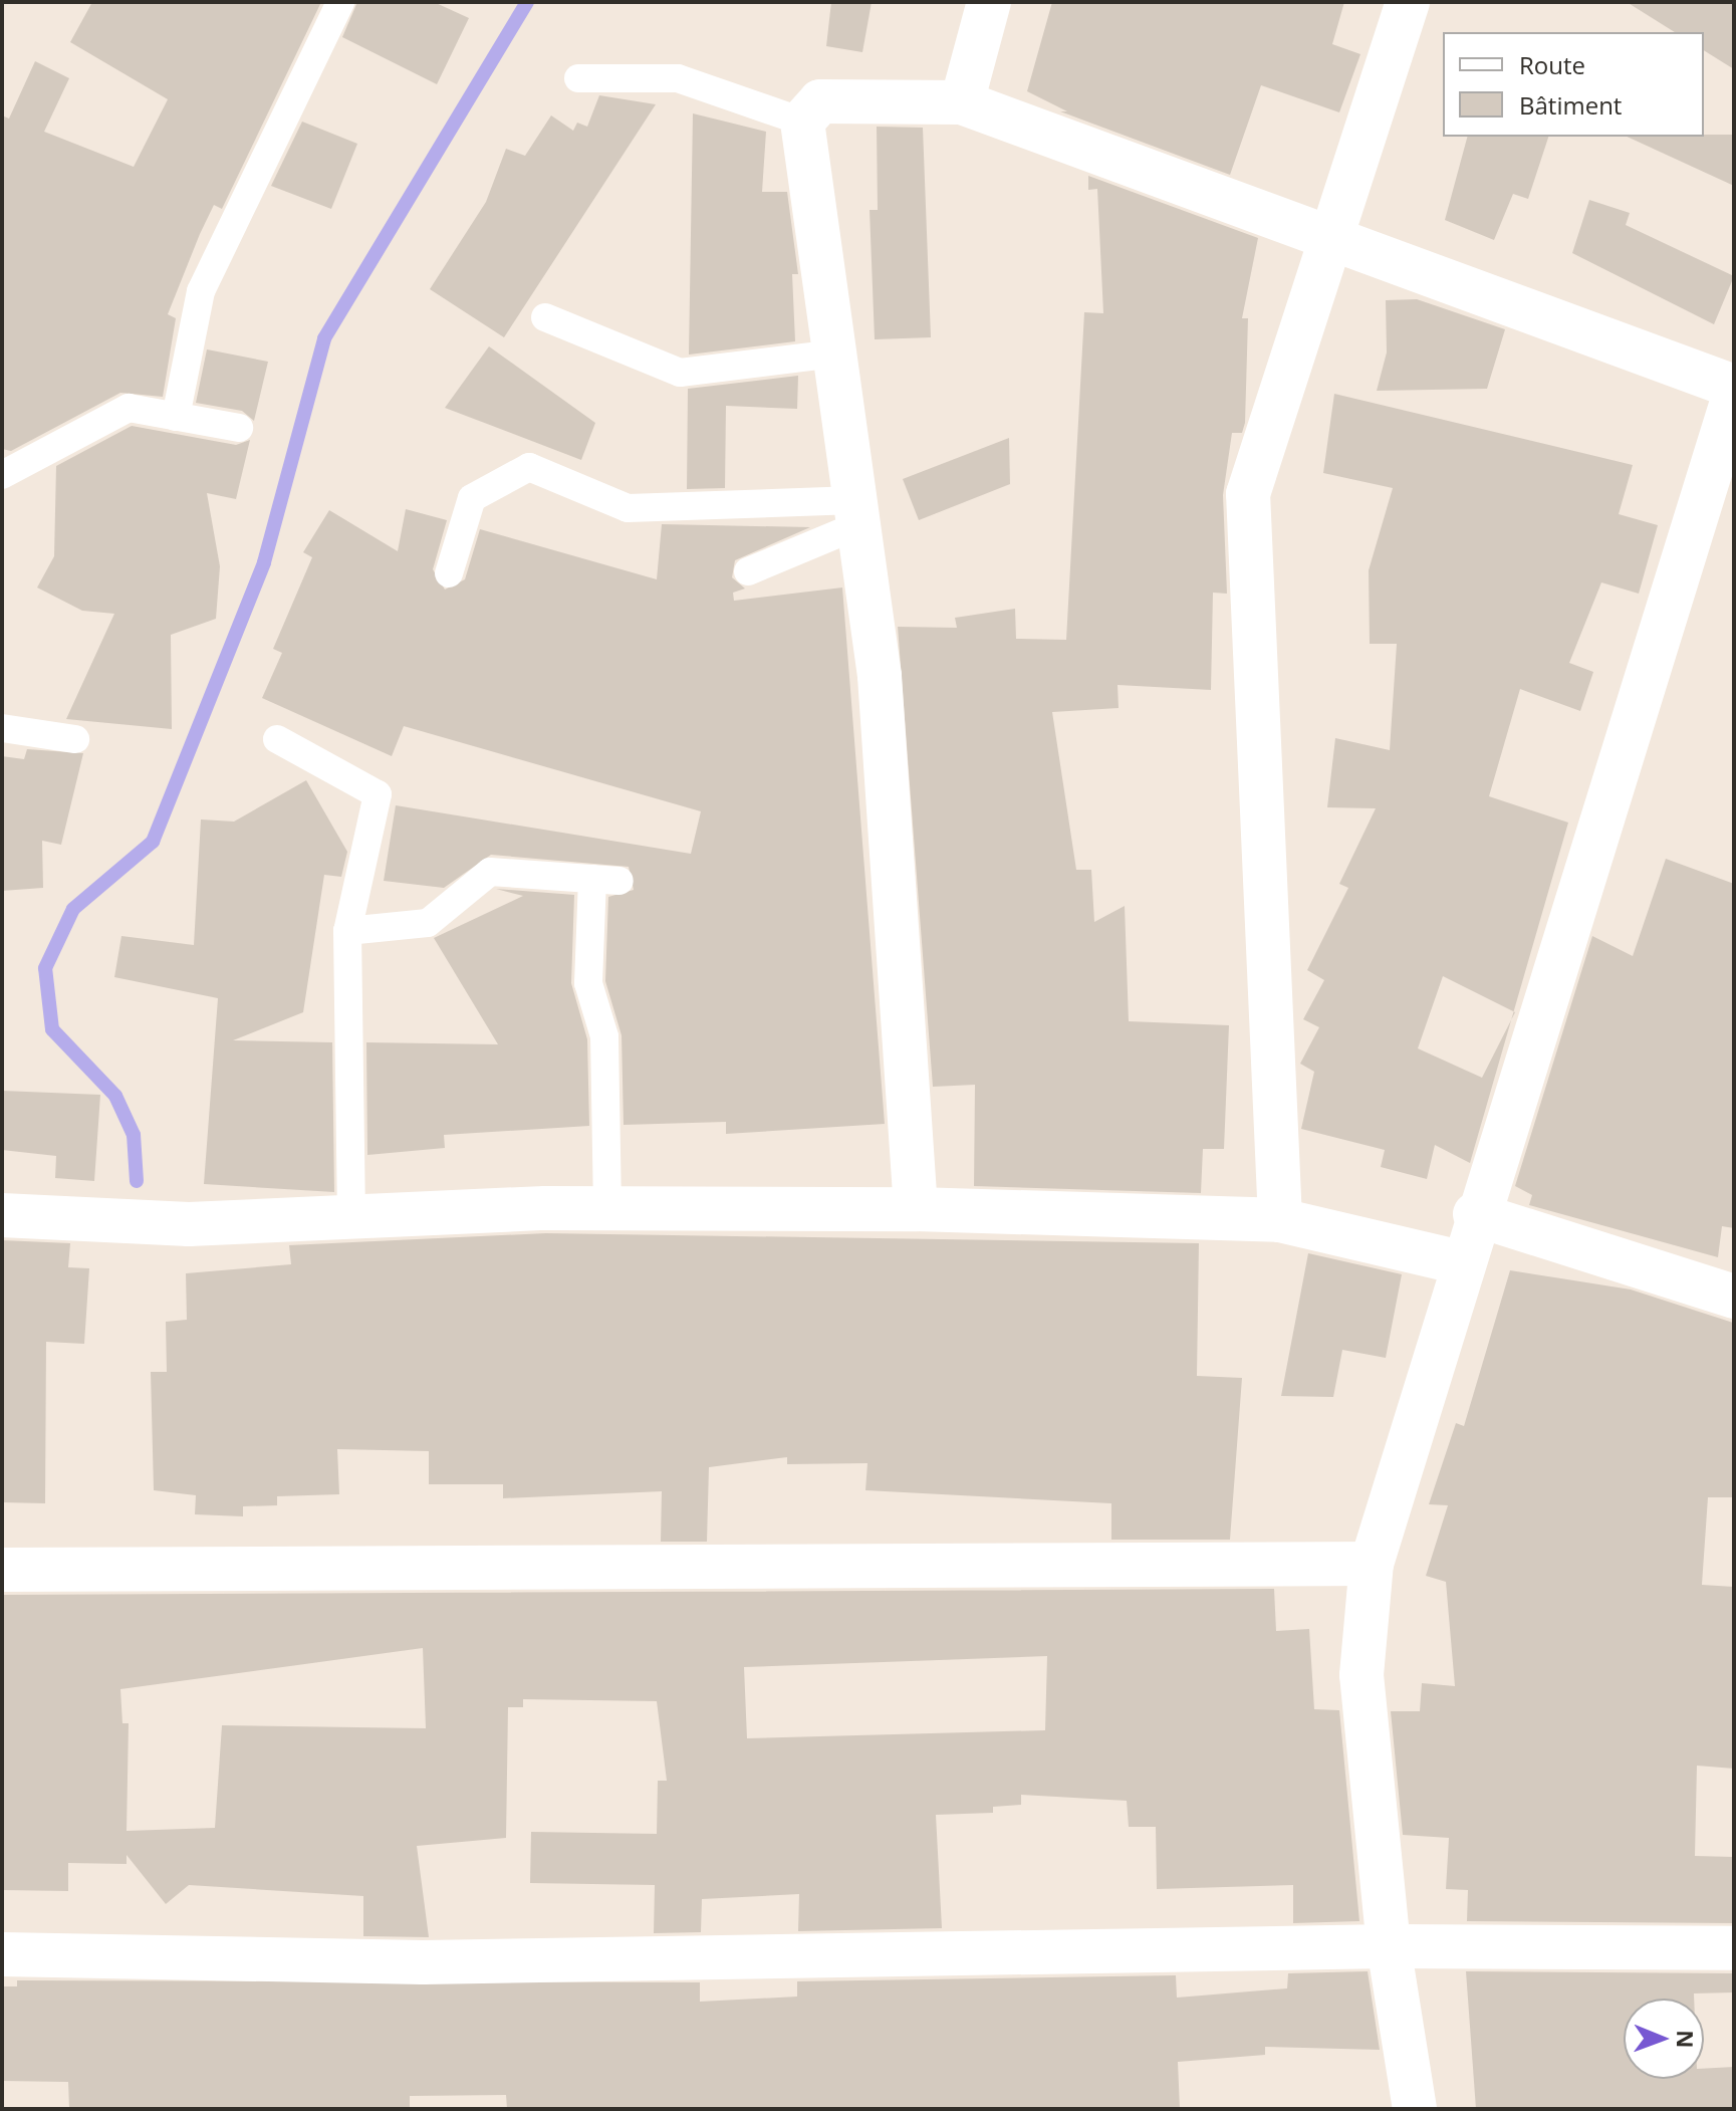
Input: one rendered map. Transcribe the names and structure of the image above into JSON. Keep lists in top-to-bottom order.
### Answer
{
  "legend": ["Route", "Bâtiment"],
  "north": "right"
}
